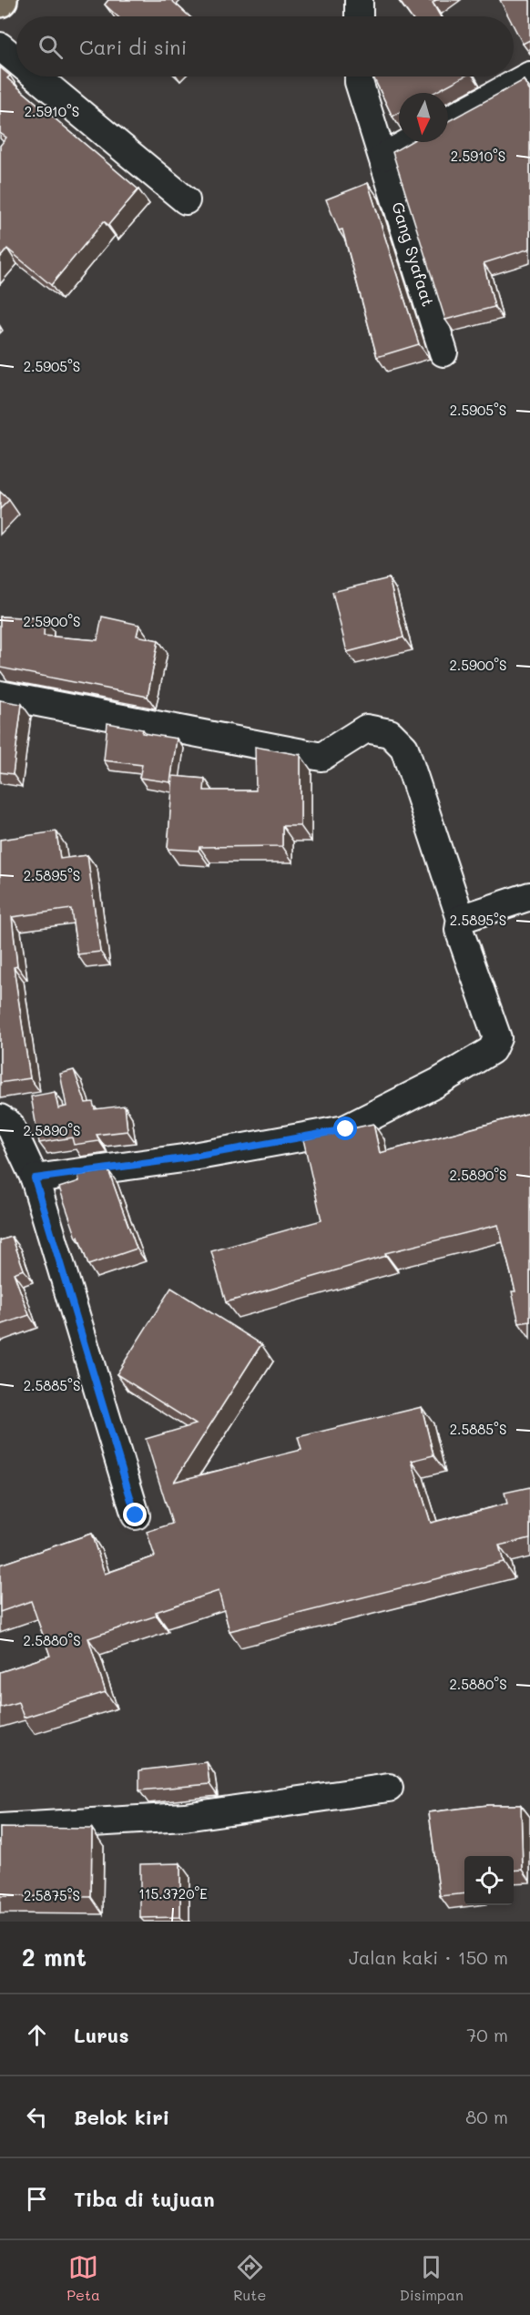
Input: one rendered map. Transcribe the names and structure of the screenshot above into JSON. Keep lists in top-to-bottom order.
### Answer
{
  "streets": {
    "street": ["Gang Syafaat"]
  },
  "north": "bottom",
  "page": {
    "search": "Cari di sini",
    "heading": ["2 mnt", "Jalan kaki · 150 m"],
    "list": [
      ["Lurus", "70 m"],
      ["Belok kiri", "80 m"],
      "Tiba di tujuan"
    ],
    "nav": ["Peta", "Rute", "Disimpan"]
  },
  "coordinates": [
    "2.5910°S",
    "2.5905°S",
    "2.5900°S",
    "2.5895°S",
    "2.5890°S",
    "2.5885°S",
    "2.5880°S",
    "115.3720°E",
    "2.5875°S"
  ]
}
